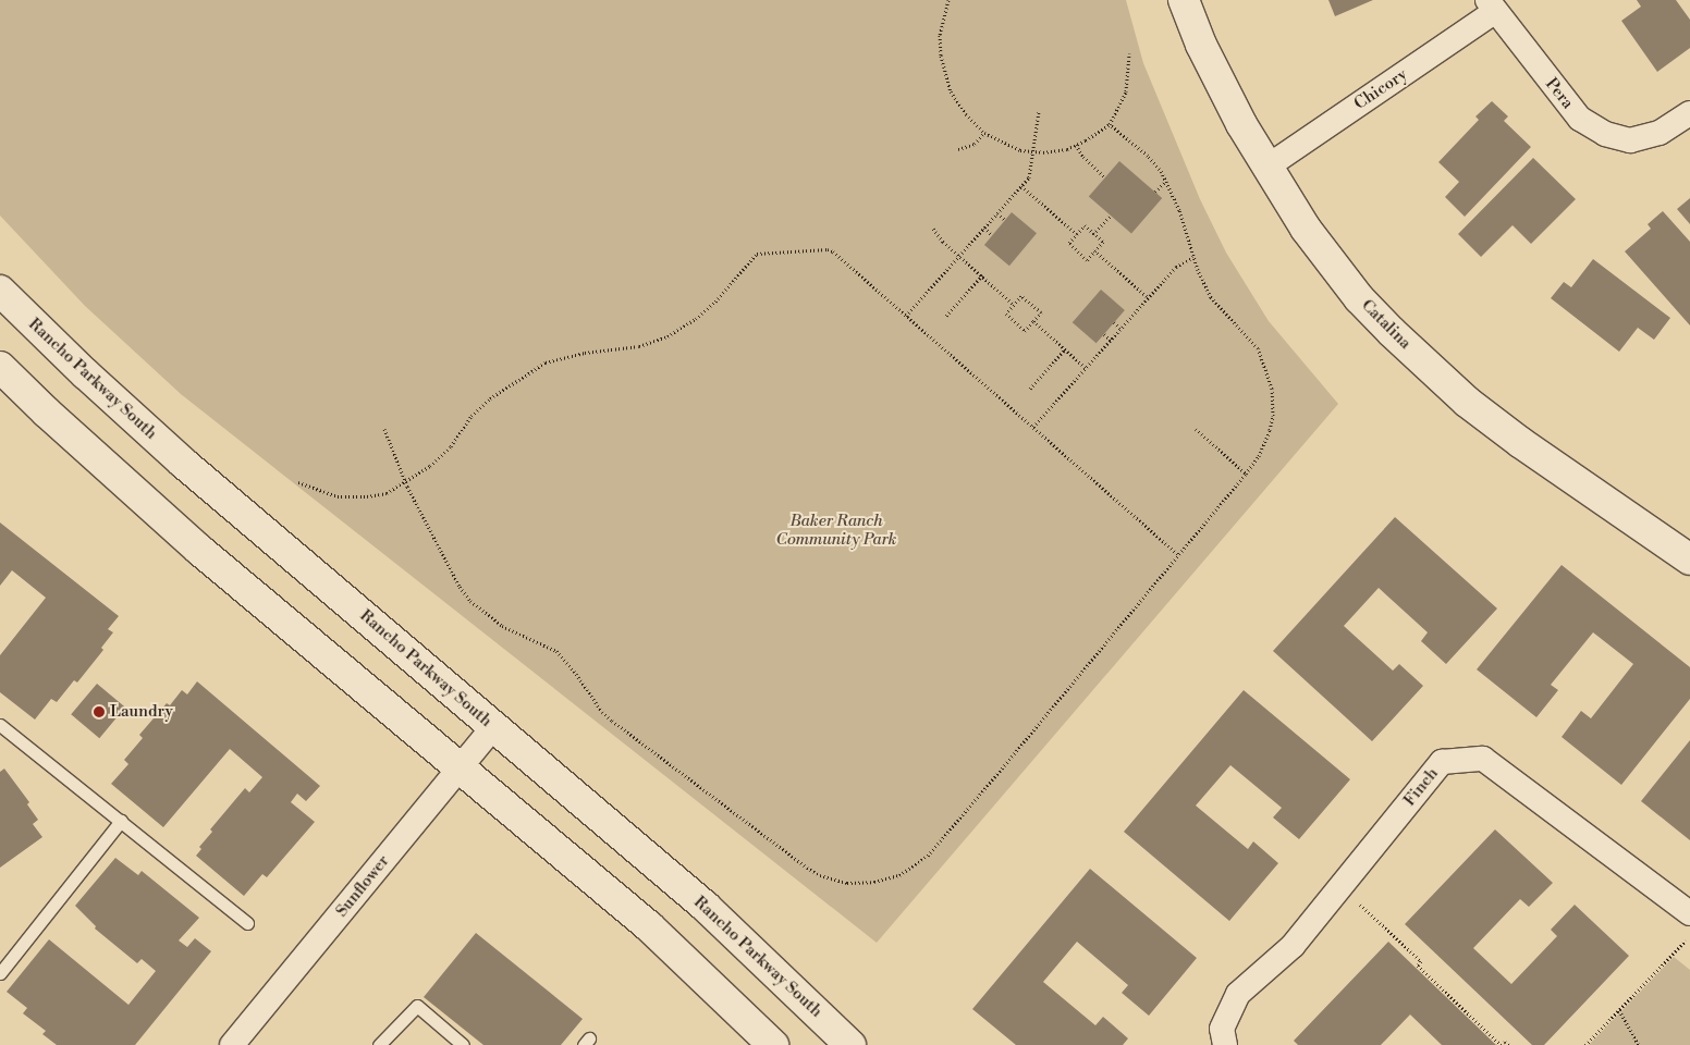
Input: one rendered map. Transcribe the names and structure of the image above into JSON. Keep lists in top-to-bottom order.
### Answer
{
  "streets": {
    "street": [
      "Chicory",
      "Pera",
      "Catalina",
      "Rancho Parkway South",
      "Finch",
      "Sunflower"
    ]
  },
  "crossings": [
    ["Chicory", "Pera"],
    ["Chicory", "Catalina"],
    ["Rancho Parkway South", "Sunflower"]
  ],
  "parks": ["Baker Ranch Community Park"],
  "places": ["Laundry"]
}
